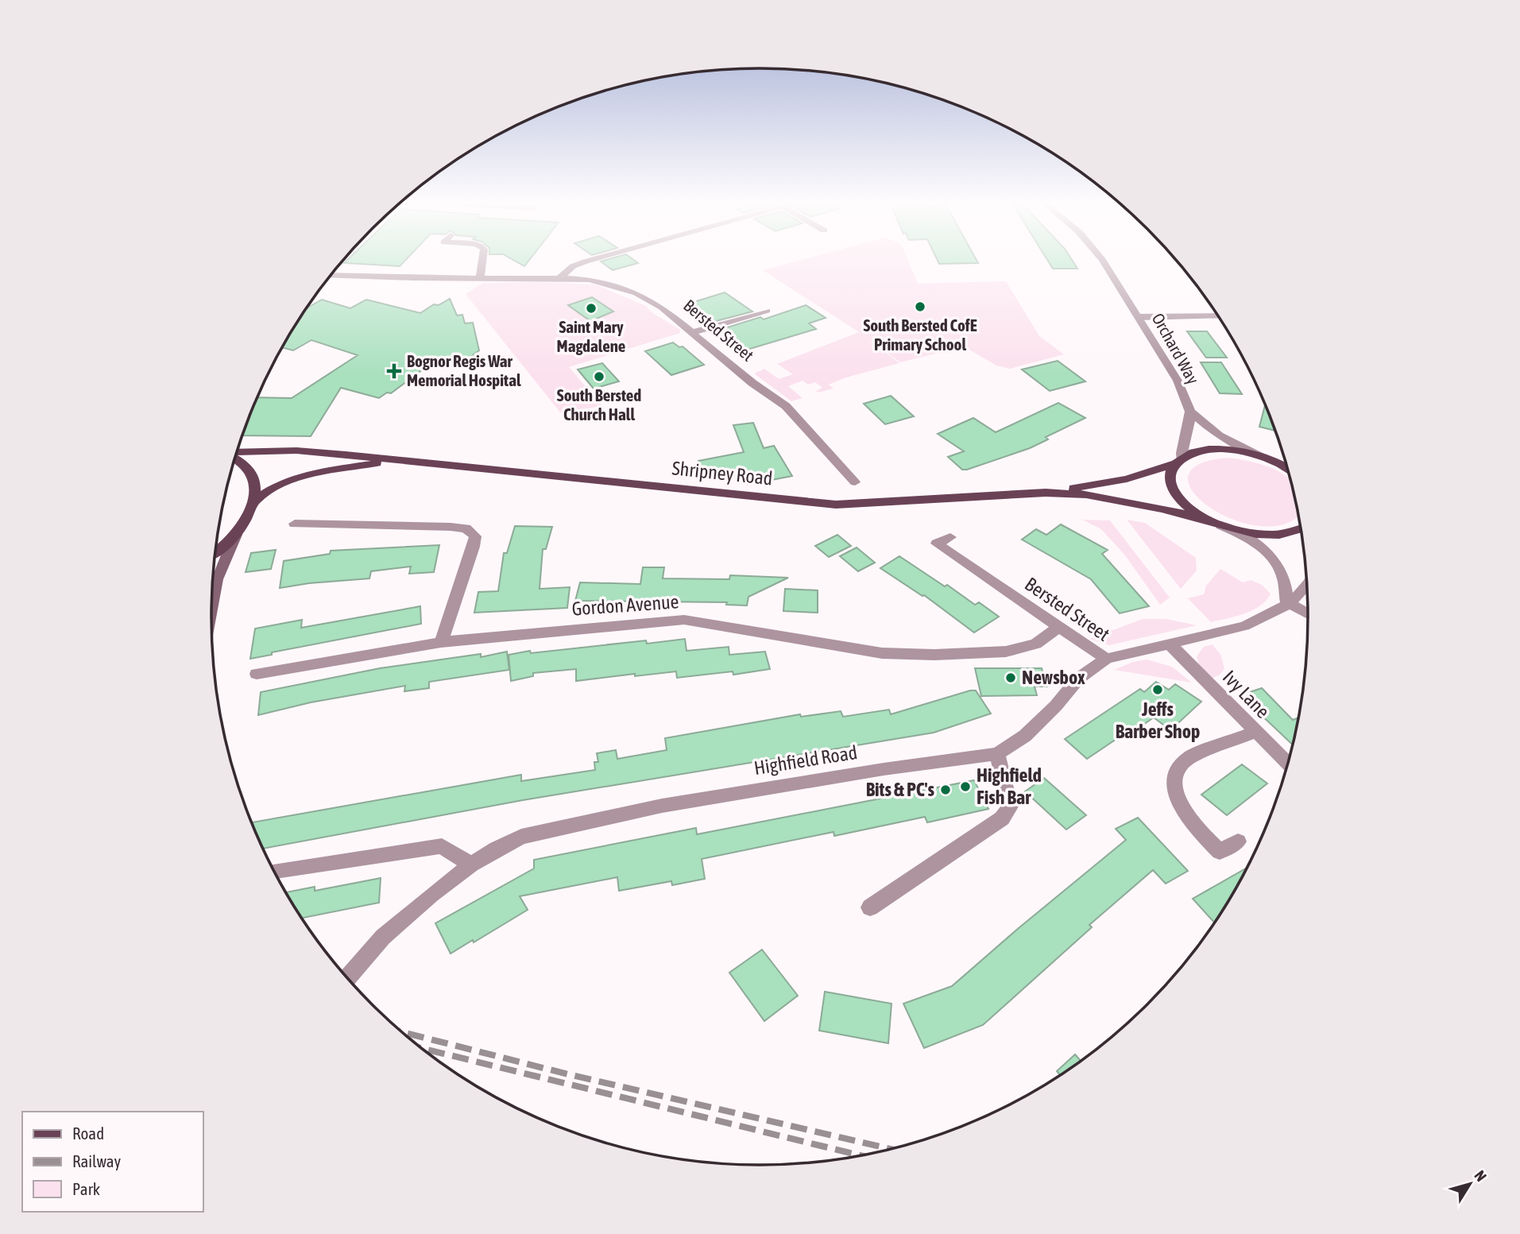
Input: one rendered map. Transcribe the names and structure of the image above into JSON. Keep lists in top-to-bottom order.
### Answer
{
  "streets": {
    "main road": ["Shripney Road"],
    "street": [
      "Bersted Street",
      "Orchard Way",
      "Gordon Avenue",
      "Ivy Lane",
      "Highfield Road"
    ]
  },
  "crossings": [
    ["Bersted Street", "Gordon Avenue"],
    ["Bersted Street", "Highfield Road"],
    ["Ivy Lane", "Highfield Road"]
  ],
  "places": {
    "other": [
      "South Bersted CofE Primary School",
      "Saint Mary Magdalene",
      "South Bersted Church Hall",
      "Newsbox",
      "Jeffs Barber Shop",
      "Highfield Fish Bar",
      "Bits & PC's"
    ],
    "health": ["Bognor Regis War Memorial Hospital"]
  },
  "legend": ["Road", "Railway", "Park"],
  "north": "top right"
}
